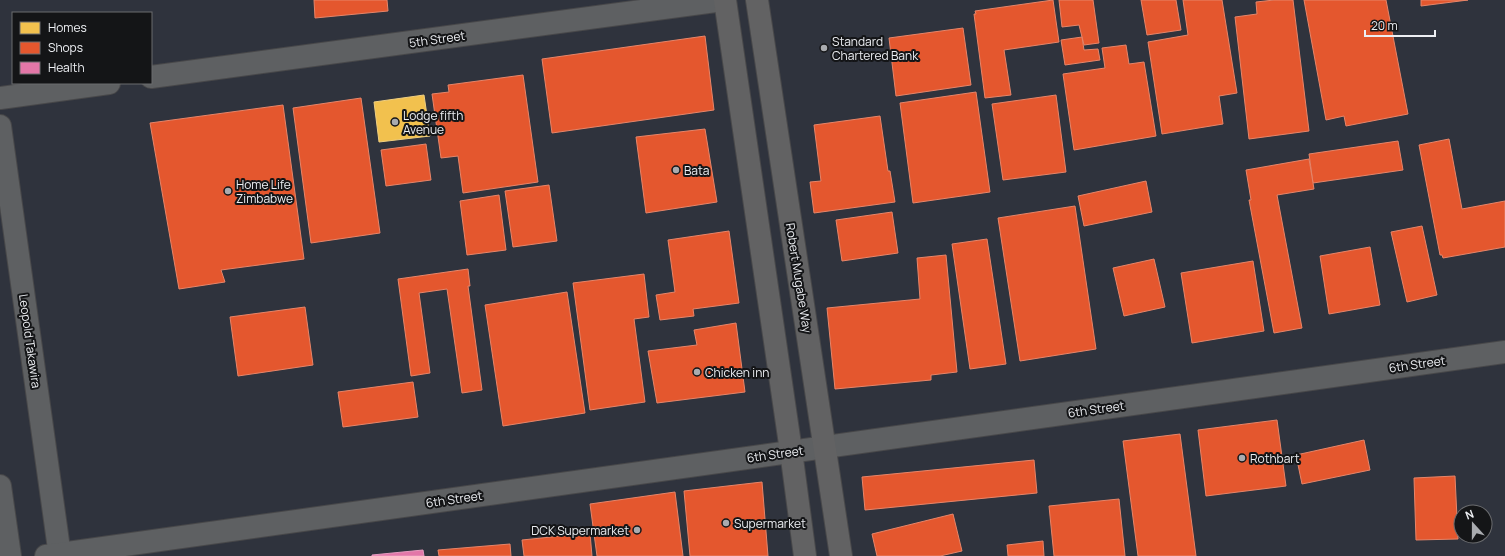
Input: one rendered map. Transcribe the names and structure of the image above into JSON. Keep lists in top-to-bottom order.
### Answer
{
  "streets": {
    "street": [
      "5th Street",
      "Robert Mugabe Way",
      "Leopold Takawira",
      "6th Street"
    ]
  },
  "crossings": [
    ["Robert Mugabe Way", "6th Street"],
    ["Leopold Takawira", "6th Street"]
  ],
  "places": [
    "Standard Chartered Bank",
    "Lodge fifth Avenue",
    "Bata",
    "Home Life Zimbabwe",
    "Chicken inn",
    "Rothbart",
    "Supermarket",
    "DCK Supermarket"
  ],
  "legend": ["Homes", "Shops", "Health"],
  "scale_bar": "20 m",
  "north": "top"
}
